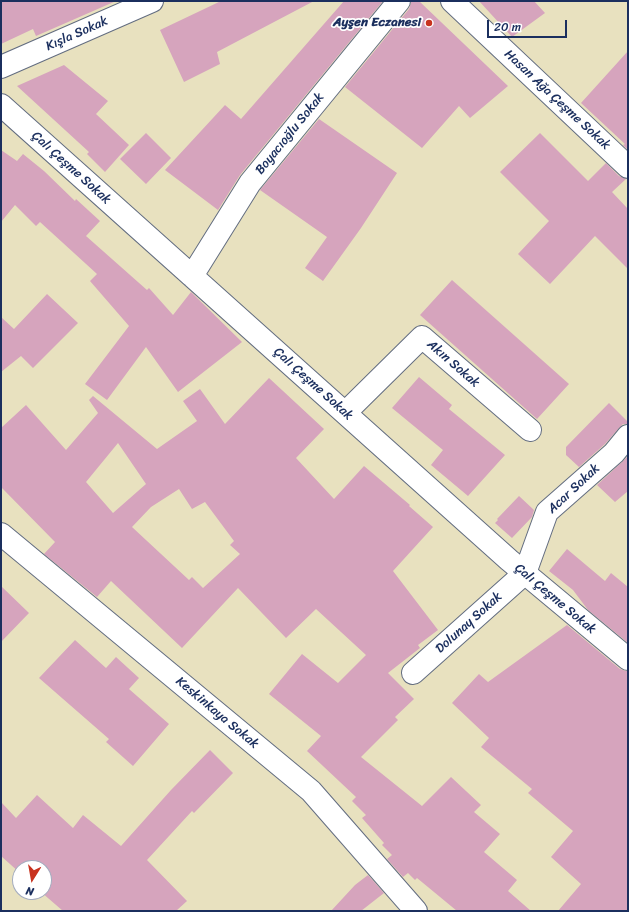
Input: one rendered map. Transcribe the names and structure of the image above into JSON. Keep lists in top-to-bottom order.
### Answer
{
  "streets": {
    "street": [
      "Kışla Sokak",
      "Hasan Ağa Çeşme Sokak",
      "Boyacıoğlu Sokak",
      "Çalı Çeşme Sokak",
      "Akın Sokak",
      "Acar Sokak",
      "Dolunay Sokak",
      "Keskinkaya Sokak"
    ]
  },
  "crossings": [
    ["Boyacıoğlu Sokak", "Çalı Çeşme Sokak"],
    ["Çalı Çeşme Sokak", "Akın Sokak"],
    ["Çalı Çeşme Sokak", "Acar Sokak"],
    ["Çalı Çeşme Sokak", "Dolunay Sokak"],
    ["Acar Sokak", "Dolunay Sokak"]
  ],
  "places": ["Ayşen Eczanesi"],
  "scale_bar": "20 m",
  "north": "bottom"
}
